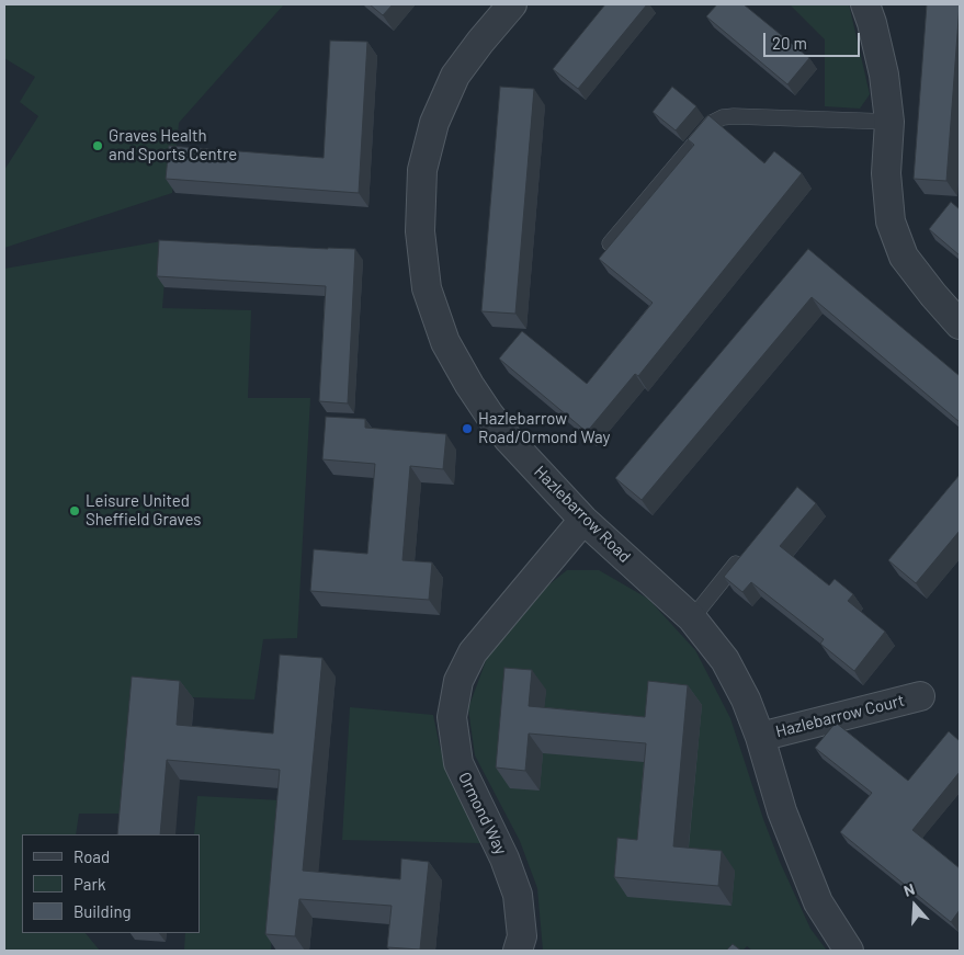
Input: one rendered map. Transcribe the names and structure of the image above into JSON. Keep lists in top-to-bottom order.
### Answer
{
  "streets": {
    "street": ["Hazlebarrow Road", "Hazlebarrow Court", "Ormond Way"]
  },
  "crossings": [
    ["Hazlebarrow Road", "Hazlebarrow Court"],
    ["Hazlebarrow Road", "Ormond Way"]
  ],
  "places": ["Graves Health and Sports Centre", "Hazlebarrow Road/Ormond Way", "Leisure United Sheffield Graves"],
  "legend": ["Road", "Park", "Building"],
  "scale_bar": "20 m",
  "north": "top"
}
